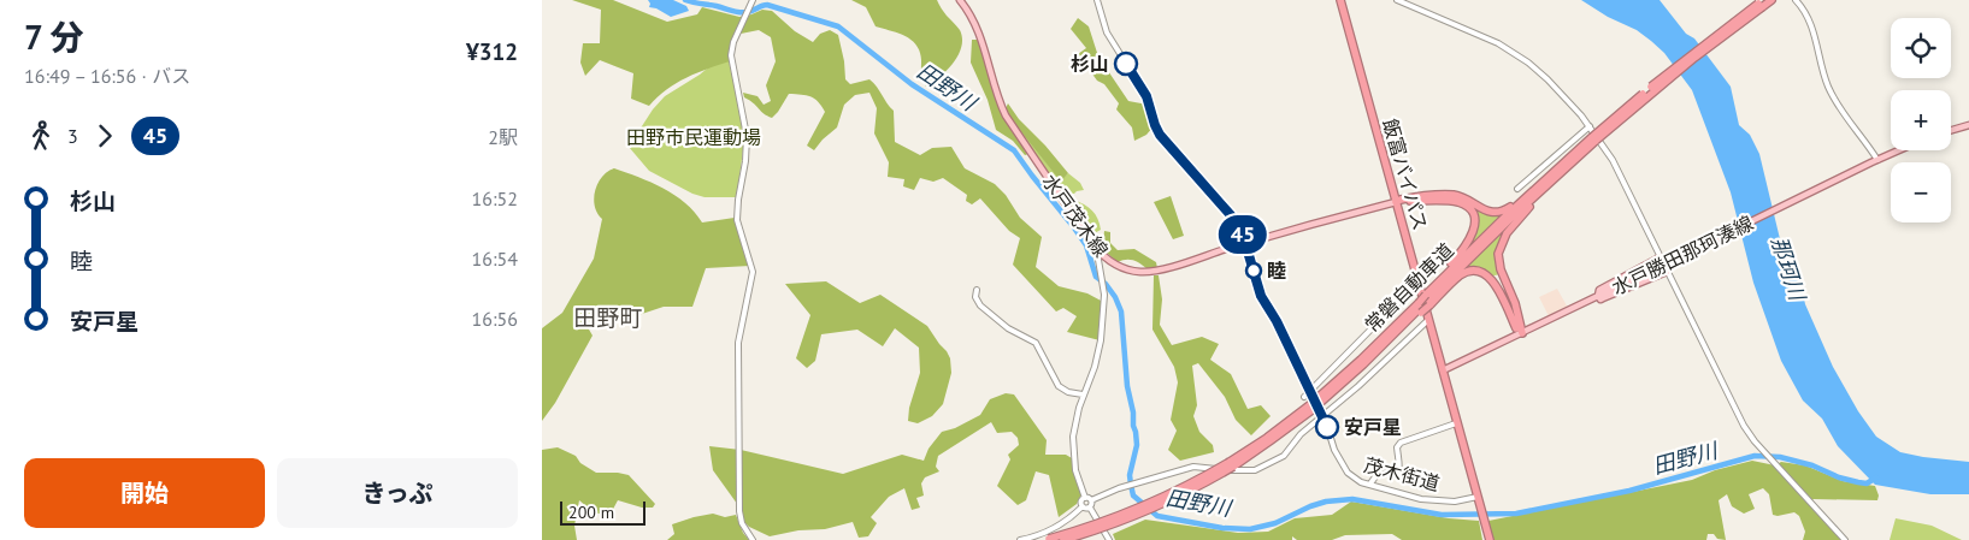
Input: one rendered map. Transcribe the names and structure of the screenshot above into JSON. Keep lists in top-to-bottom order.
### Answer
{
  "streets": {
    "highway": ["飯富バイパス", "常磐自動車道"],
    "main road": ["水戸茂木線", "水戸勝田那珂湊線"],
    "street": ["茂木街道"]
  },
  "crossings": [
    ["飯富バイパス", "水戸茂木線"],
    ["飯富バイパス", "水戸勝田那珂湊線"],
    ["飯富バイパス", "茂木街道"],
    ["水戸茂木線", "茂木街道"]
  ],
  "districts": ["田野町"],
  "water": ["田野川", "那珂川"],
  "parks": ["田野市民運動場"],
  "places": ["杉山", "睦", "安戸星"],
  "lines": ["bus line 45"],
  "scale_bar": "200 m",
  "page": {
    "heading": ["7 分", "16:49 – 16:56 · バス", "¥312"],
    "on_map": "45",
    "map_buttons": ["+", "−"],
    "legs": ["3", "45", "2駅"],
    "list": [
      {
        "name": "杉山",
        "value": "16:52"
      },
      {
        "name": "睦",
        "value": "16:54"
      },
      {
        "name": "安戸星",
        "value": "16:56"
      }
    ],
    "buttons": ["開始", "きっぷ"],
    "scale": "200 m"
  }
}
